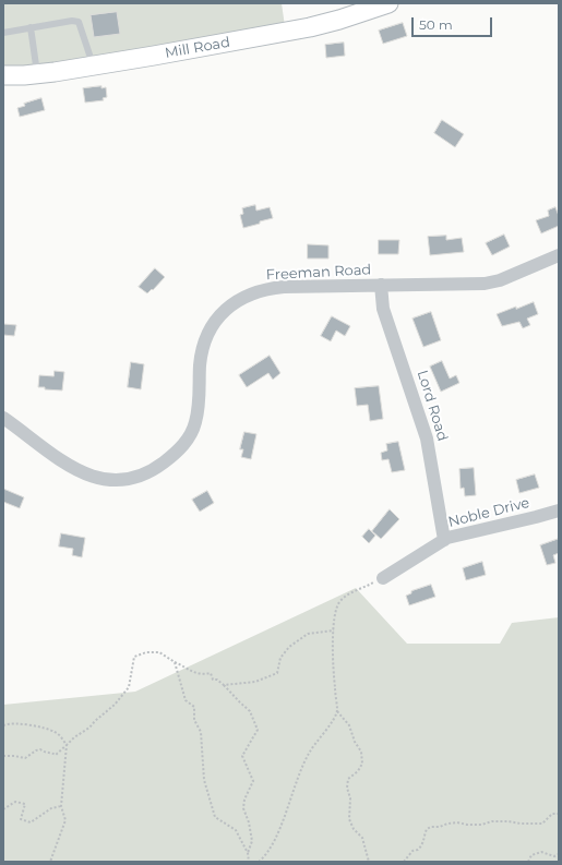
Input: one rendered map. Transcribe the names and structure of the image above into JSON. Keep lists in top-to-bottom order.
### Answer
{
  "streets": {
    "main road": ["Mill Road"],
    "street": ["Freeman Road", "Lord Road", "Noble Drive"]
  },
  "crossings": [
    ["Freeman Road", "Lord Road"],
    ["Lord Road", "Noble Drive"]
  ],
  "scale_bar": "50 m"
}
